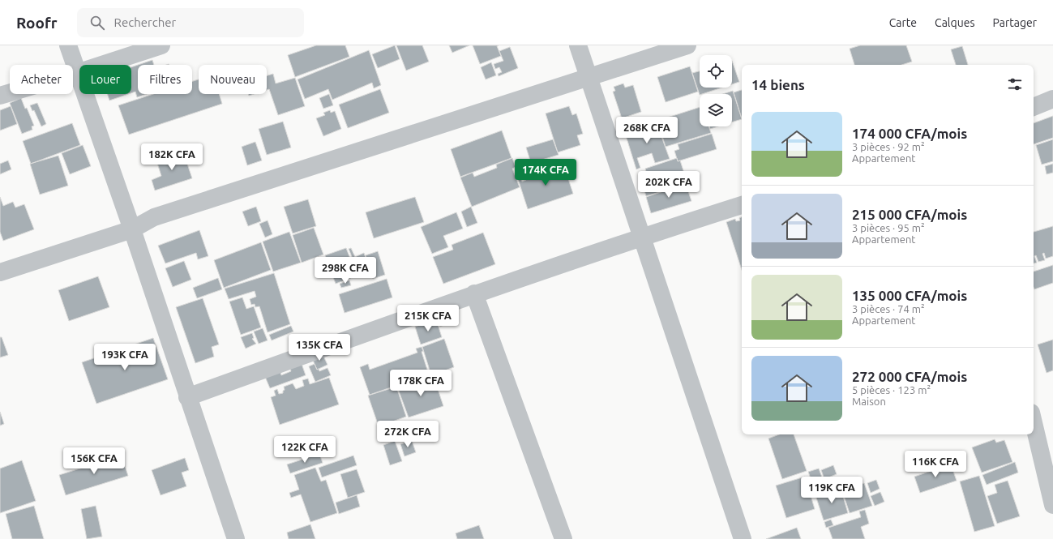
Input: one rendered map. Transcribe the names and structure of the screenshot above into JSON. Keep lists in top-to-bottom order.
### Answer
{
  "page": {
    "header": "Roofr",
    "search": "Rechercher",
    "nav": ["Carte", "Calques", "Partager"],
    "chip": [
      "Acheter",
      "Louer",
      "Filtres",
      "Nouveau"
    ],
    "heading": "14 biens",
    "list": [
      {
        "name": "174 000 CFA/mois",
        "note": "3 pièces · 92 m² · Appartement"
      },
      {
        "name": "215 000 CFA/mois",
        "note": "3 pièces · 95 m² · Appartement"
      },
      {
        "name": "135 000 CFA/mois",
        "note": "3 pièces · 74 m² · Appartement"
      },
      {
        "name": "272 000 CFA/mois",
        "note": "5 pièces · 123 m² · Maison"
      }
    ],
    "price": [
      "268K CFA",
      "182K CFA",
      "174K CFA",
      "202K CFA",
      "298K CFA",
      "215K CFA",
      "135K CFA",
      "193K CFA",
      "178K CFA",
      "272K CFA",
      "122K CFA",
      "156K CFA",
      "116K CFA",
      "119K CFA"
    ]
  }
}
